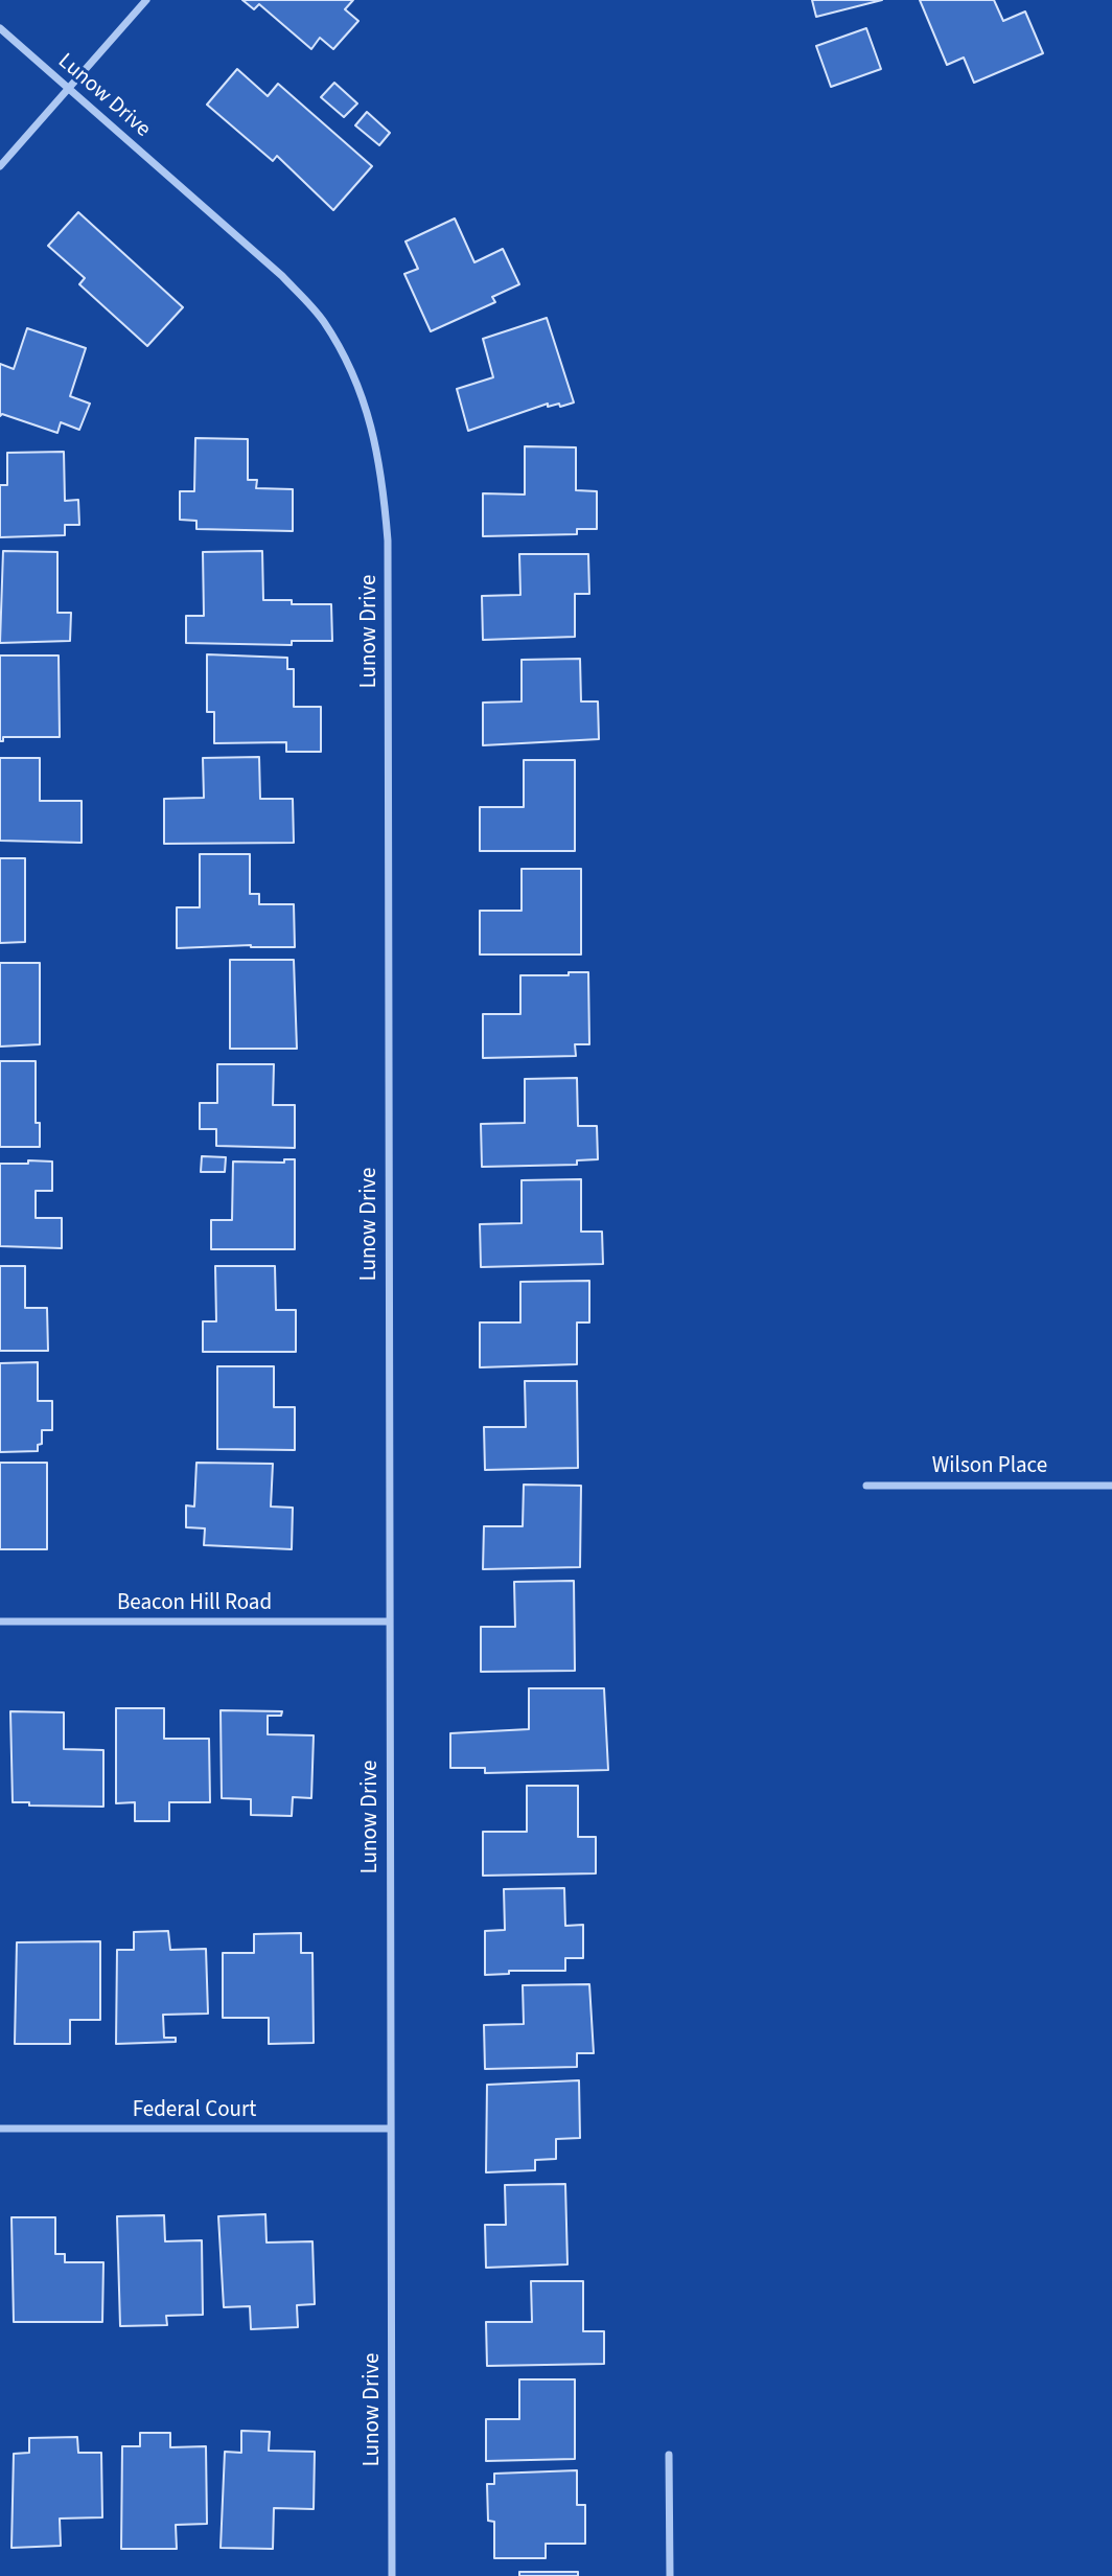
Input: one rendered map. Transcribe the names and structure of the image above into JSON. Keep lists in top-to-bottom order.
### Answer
{
  "streets": {
    "street": [
      "Lunow Drive",
      "Wilson Place",
      "Beacon Hill Road",
      "Federal Court"
    ]
  },
  "crossings": [
    ["Lunow Drive", "Beacon Hill Road"],
    ["Lunow Drive", "Federal Court"]
  ]
}
